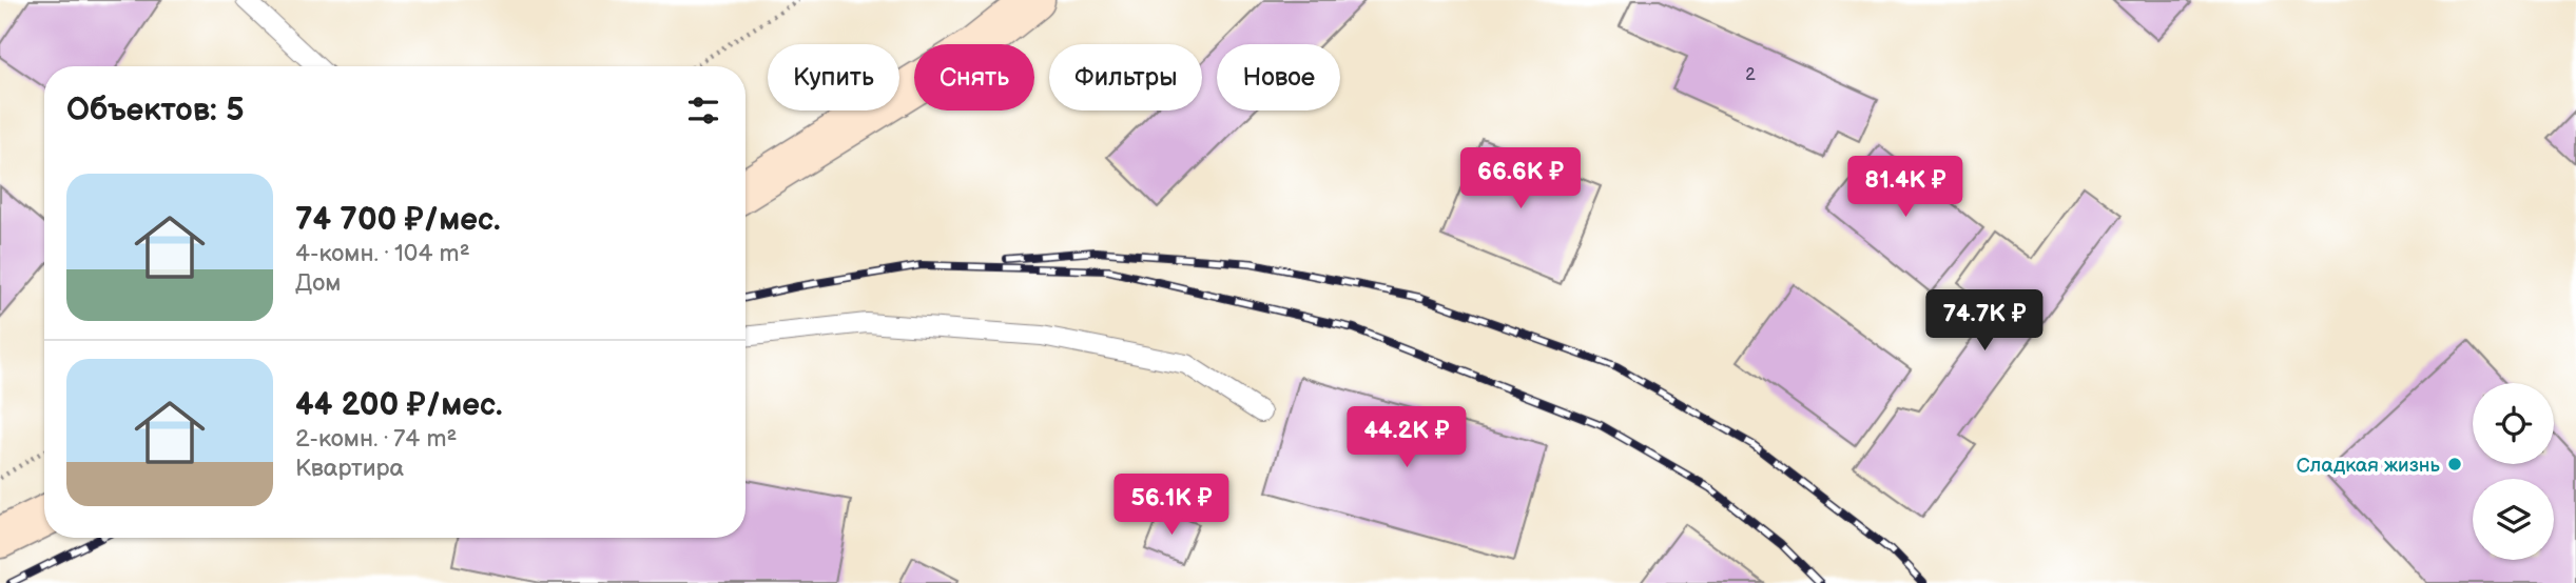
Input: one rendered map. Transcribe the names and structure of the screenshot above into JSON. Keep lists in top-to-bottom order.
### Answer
{
  "places": ["Сладкая жизнь"],
  "house_numbers": ["2"],
  "page": {
    "chip": [
      "Купить",
      "Снять",
      "Фильтры",
      "Новое"
    ],
    "heading": "Объектов: 5",
    "price": [
      "66.6K ₽",
      "81.4K ₽",
      "74.7K ₽",
      "44.2K ₽",
      "56.1K ₽"
    ],
    "list": [
      {
        "name": "74 700 ₽/мес.",
        "note": "4-комн. · 104 m² · Дом"
      },
      {
        "name": "44 200 ₽/мес.",
        "note": "2-комн. · 74 m² · Квартира"
      }
    ]
  }
}
